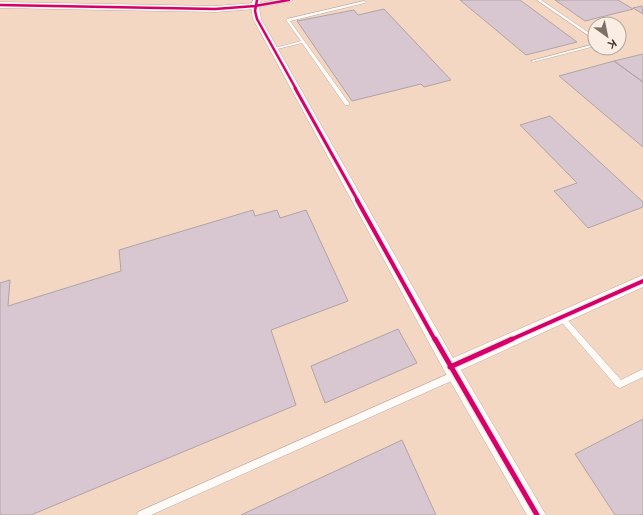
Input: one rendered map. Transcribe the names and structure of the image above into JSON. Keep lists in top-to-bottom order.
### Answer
{
  "north": "bottom right"
}
